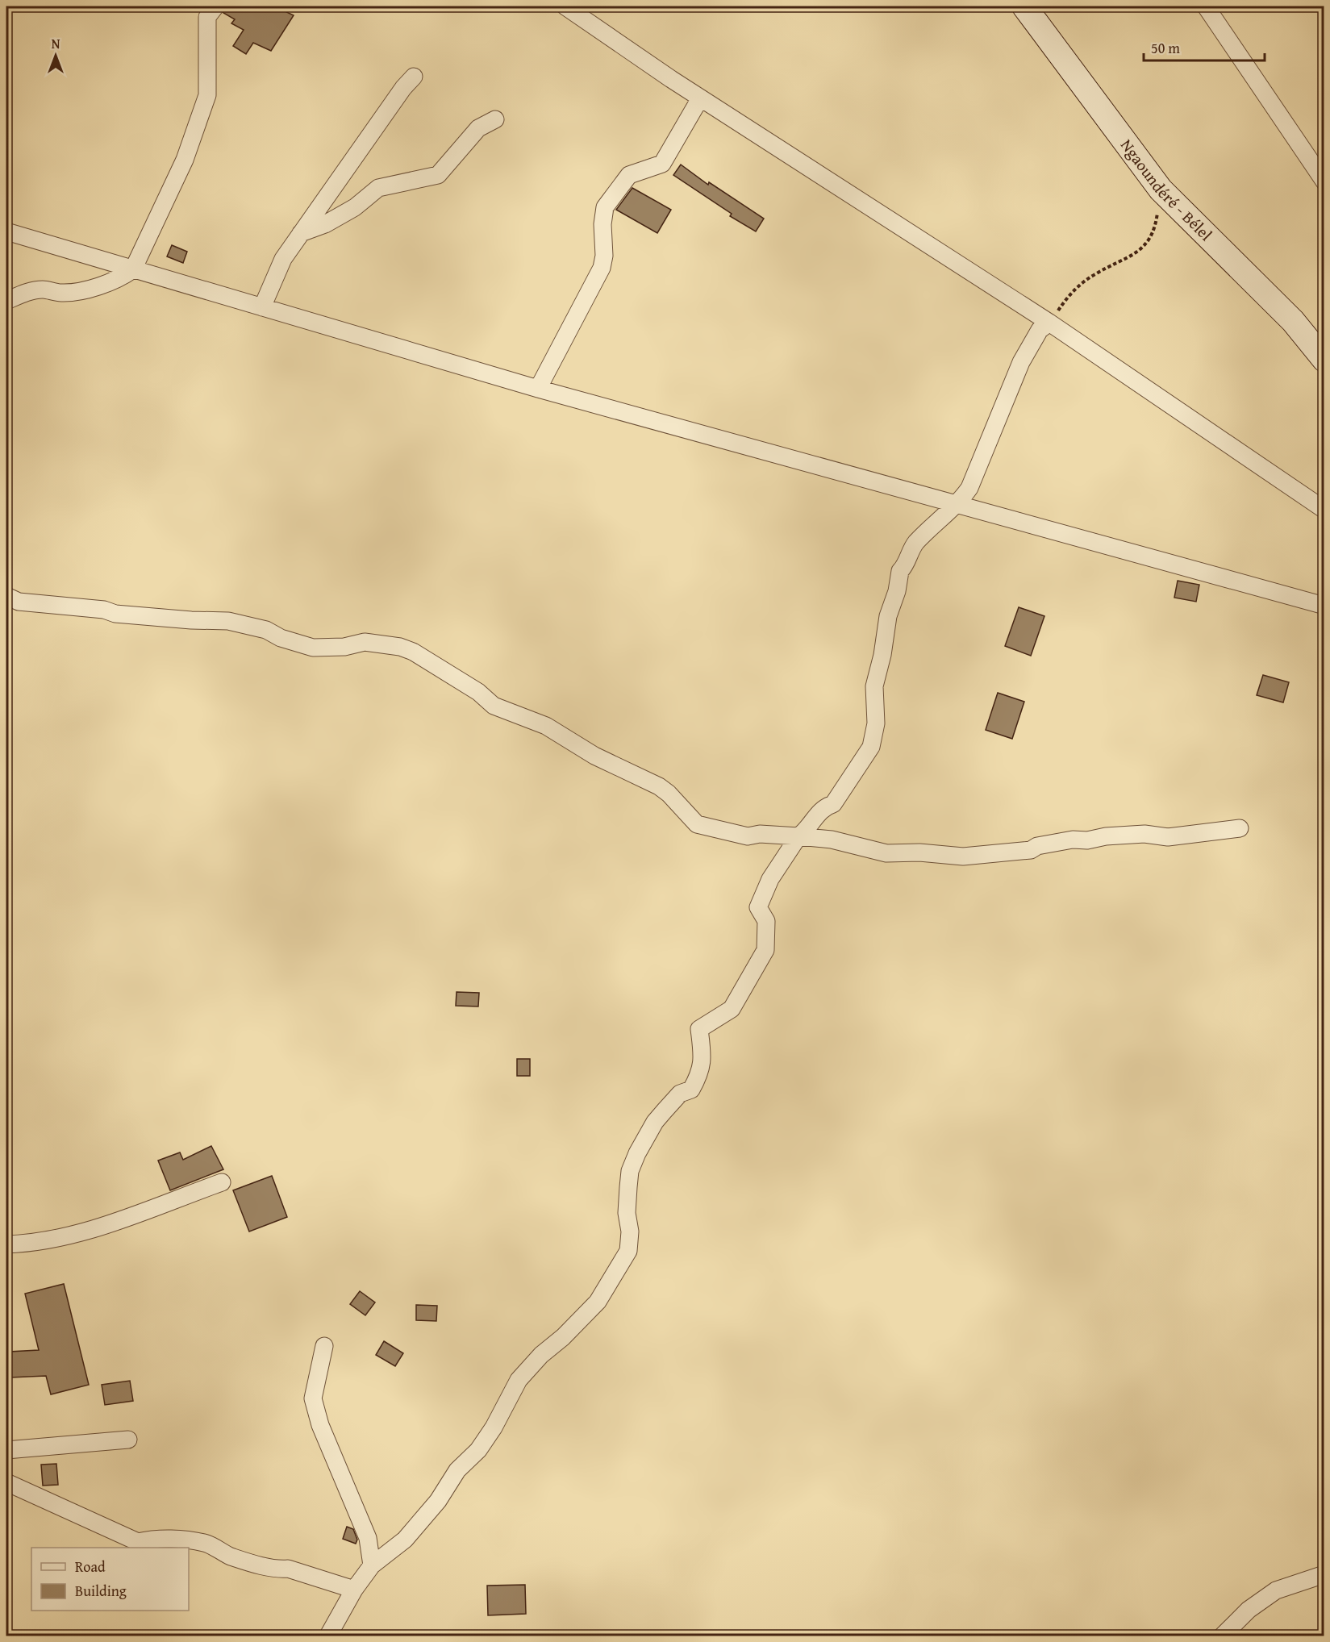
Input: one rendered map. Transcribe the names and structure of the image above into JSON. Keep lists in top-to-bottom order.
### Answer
{
  "streets": {
    "main road": ["Ngaoundéré - Bélel"]
  },
  "legend": ["Road", "Building"],
  "scale_bar": "50 m",
  "north": "top"
}
